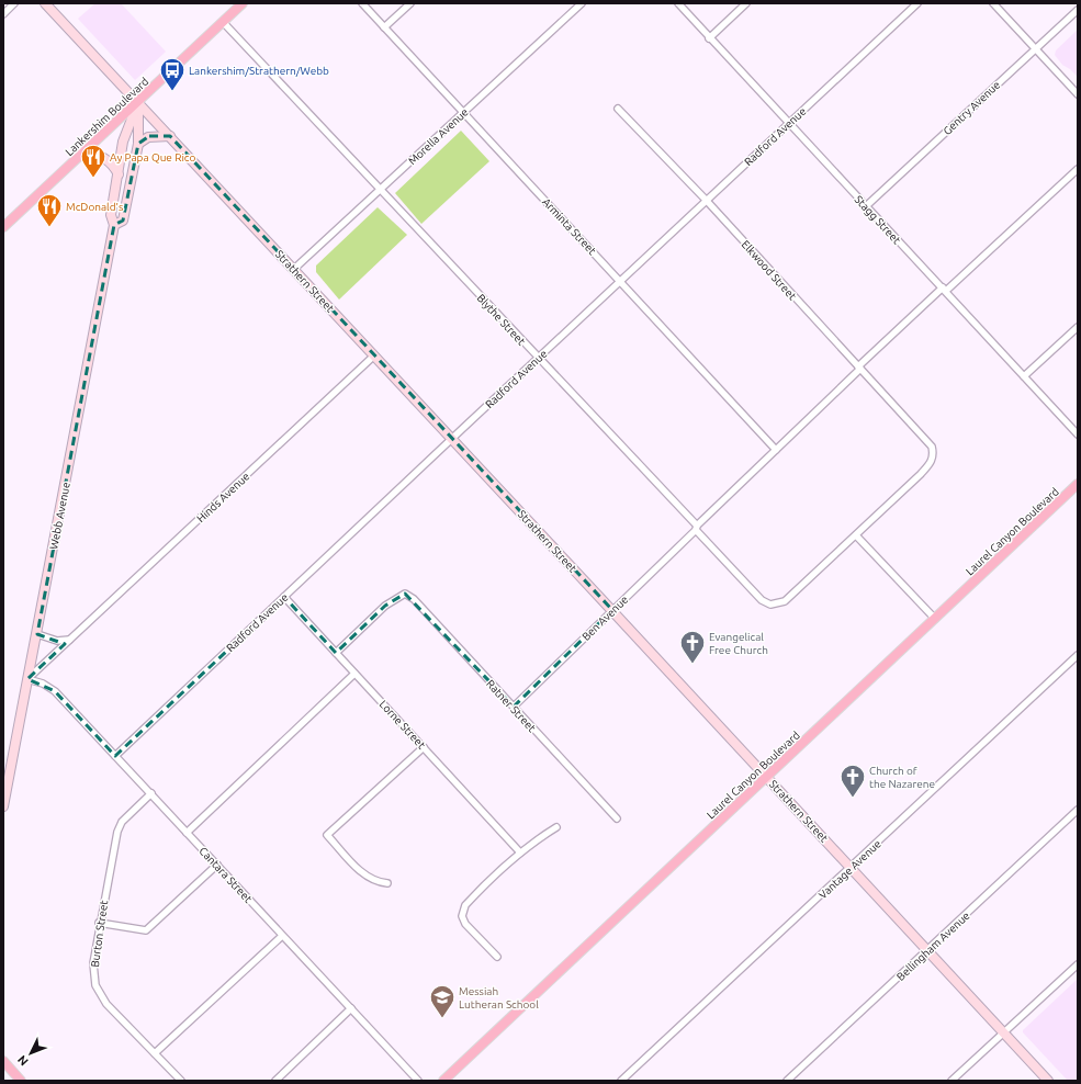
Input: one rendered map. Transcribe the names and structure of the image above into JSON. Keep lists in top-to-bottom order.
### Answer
{
  "streets": {
    "main road": ["Lankershim Boulevard", "Laurel Canyon Boulevard"],
    "street": [
      "Gentry Avenue",
      "Morella Avenue",
      "Radford Avenue",
      "Stagg Street",
      "Arminta Street",
      "Elkwood Street",
      "Strathern Street",
      "Blythe Street",
      "Hinds Avenue",
      "Webb Avenue",
      "Ben Avenue",
      "Ratner Street",
      "Lorne Street",
      "Vantage Avenue",
      "Cantara Street",
      "Burton Street",
      "Bellingham Avenue"
    ]
  },
  "crossings": [
    ["Gentry Avenue", "Stagg Street"],
    ["Lankershim Boulevard", "Strathern Street"],
    ["Lankershim Boulevard", "Blythe Street"],
    ["Lankershim Boulevard", "Webb Avenue"],
    ["Morella Avenue", "Arminta Street"],
    ["Morella Avenue", "Strathern Street"],
    ["Morella Avenue", "Blythe Street"],
    ["Radford Avenue", "Stagg Street"],
    ["Radford Avenue", "Arminta Street"],
    ["Radford Avenue", "Elkwood Street"],
    ["Radford Avenue", "Strathern Street"],
    ["Radford Avenue", "Blythe Street"],
    ["Radford Avenue", "Lorne Street"],
    ["Radford Avenue", "Cantara Street"],
    ["Stagg Street", "Ben Avenue"],
    ["Arminta Street", "Ben Avenue"],
    ["Elkwood Street", "Blythe Street"],
    ["Elkwood Street", "Ben Avenue"],
    ["Strathern Street", "Hinds Avenue"],
    ["Strathern Street", "Webb Avenue"],
    ["Strathern Street", "Laurel Canyon Boulevard"],
    ["Strathern Street", "Ben Avenue"],
    ["Strathern Street", "Vantage Avenue"],
    ["Strathern Street", "Bellingham Avenue"],
    ["Blythe Street", "Ben Avenue"],
    ["Hinds Avenue", "Webb Avenue"],
    ["Hinds Avenue", "Cantara Street"],
    ["Webb Avenue", "Cantara Street"],
    ["Ben Avenue", "Ratner Street"],
    ["Ratner Street", "Lorne Street"],
    ["Cantara Street", "Burton Street"]
  ],
  "places": {
    "bus stop": ["Lankershim/Strathern/Webb"],
    "restaurant": ["Ay Papa Que Rico", "McDonald's"],
    "church": ["Evangelical Free Church", "Church of the Nazarene"],
    "school or university": ["Messiah Lutheran School"]
  },
  "north": "bottom left"
}
